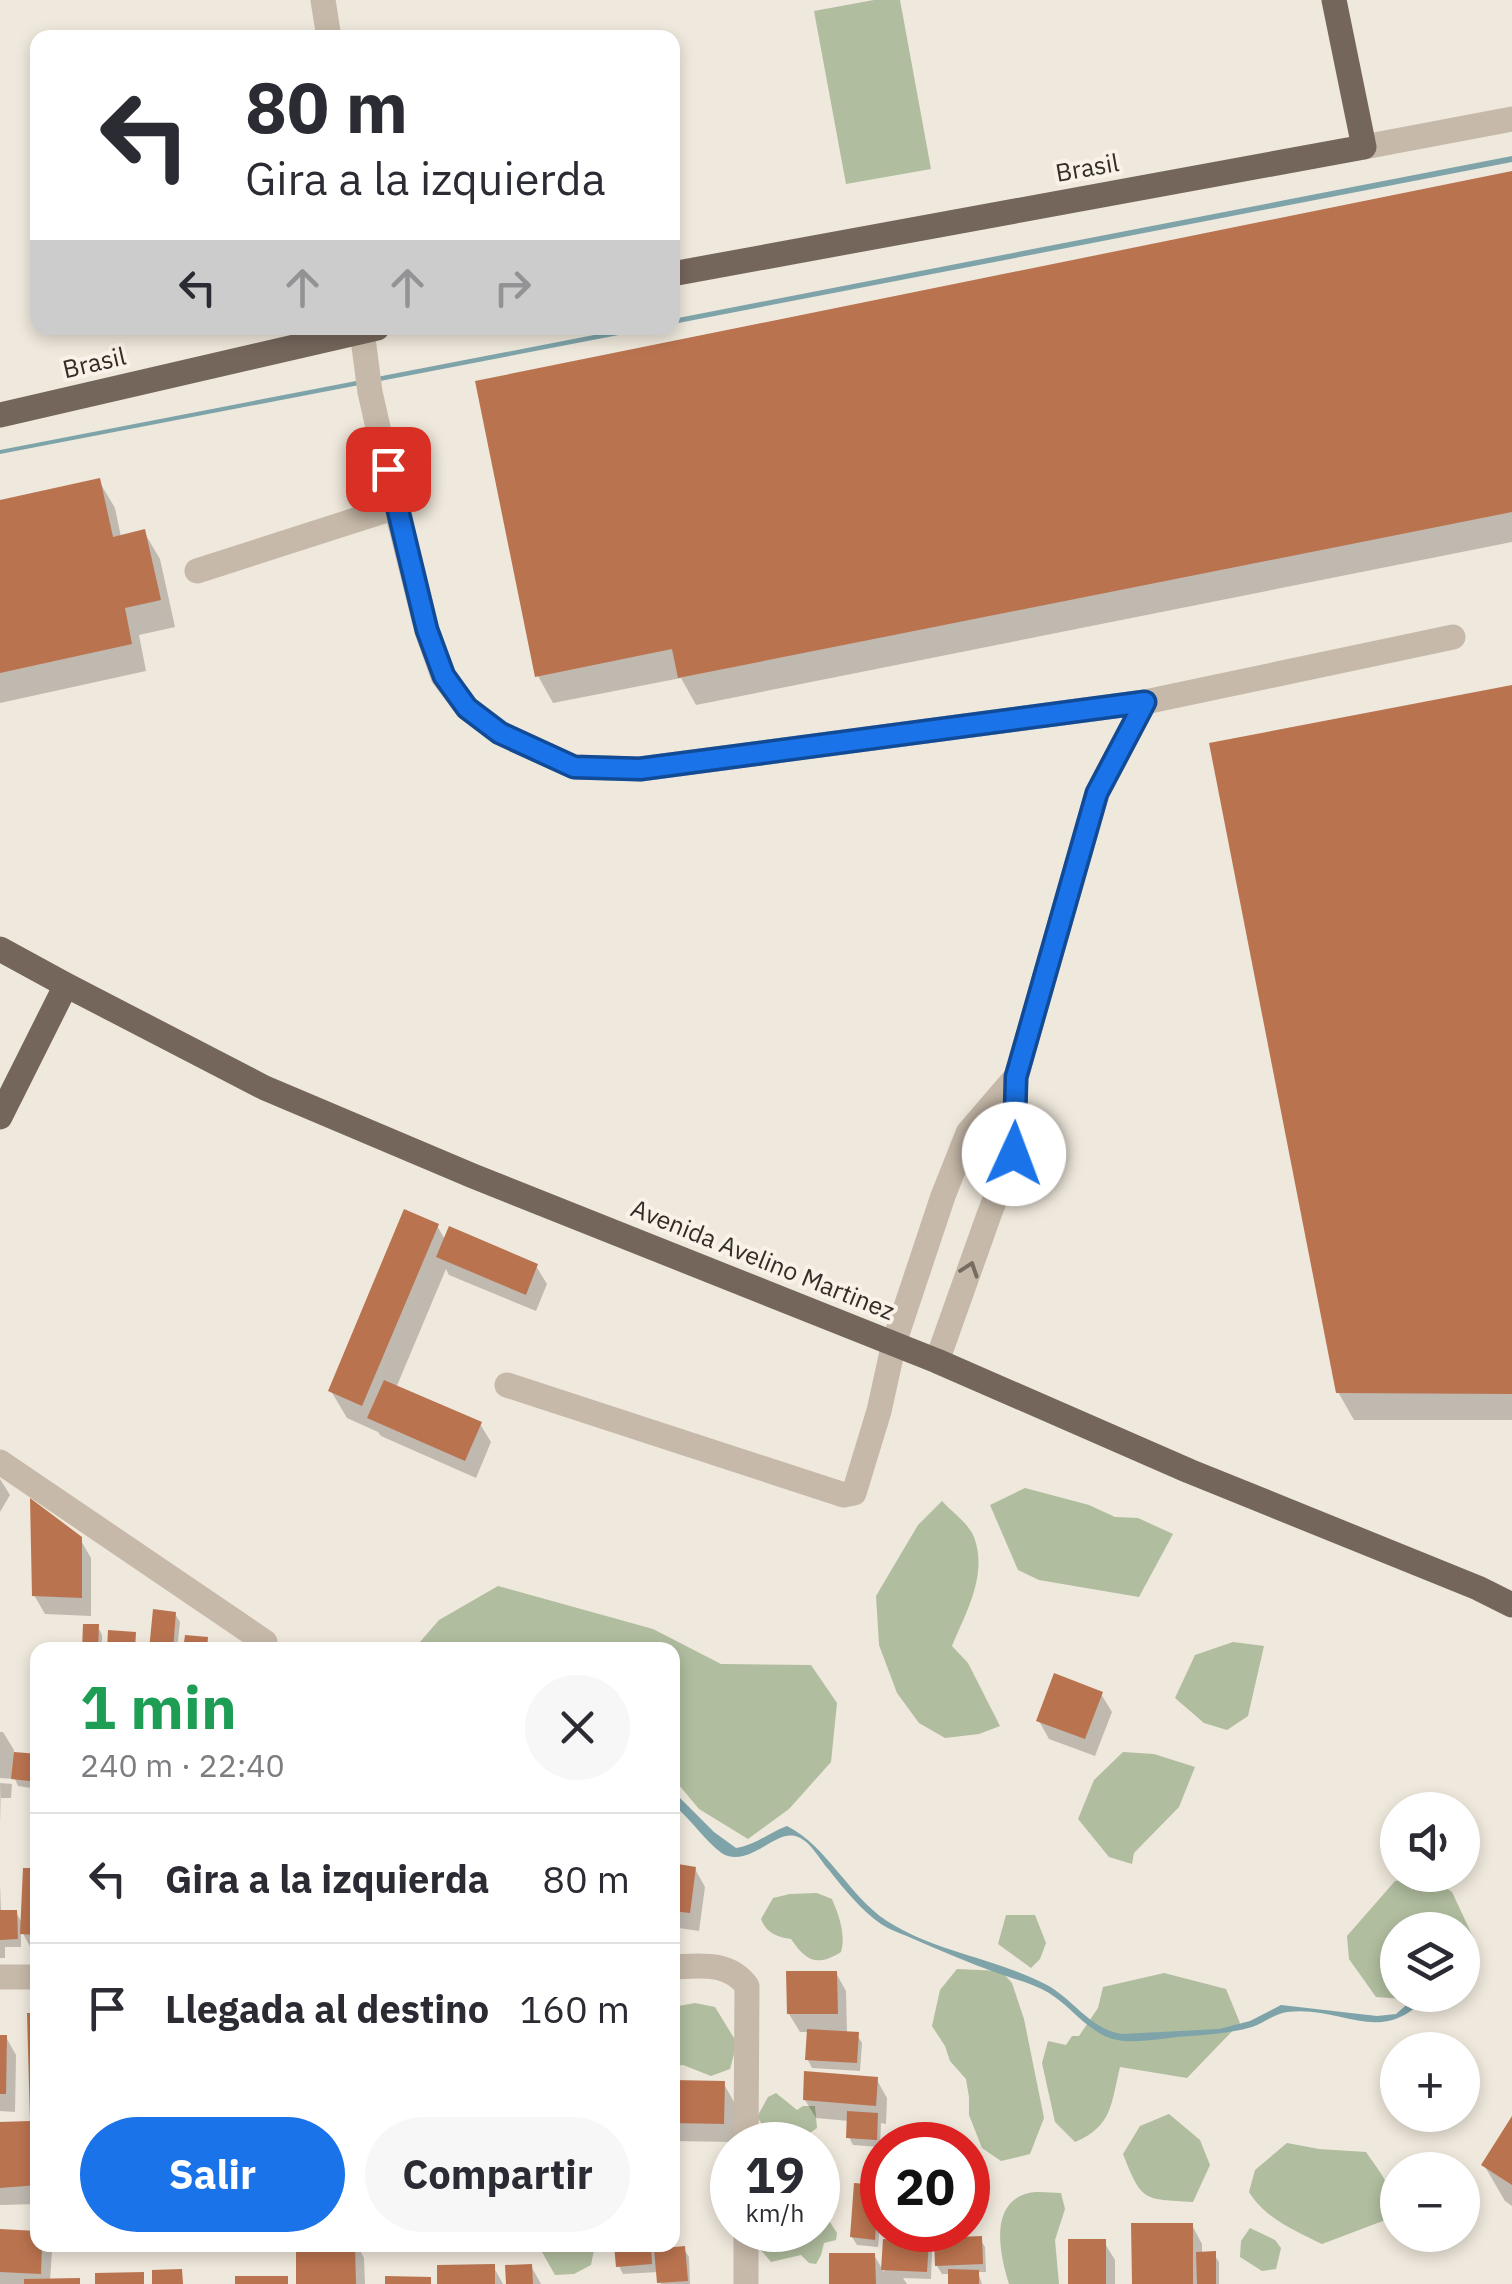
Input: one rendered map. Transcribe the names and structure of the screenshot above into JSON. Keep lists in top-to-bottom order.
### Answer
{
  "streets": {
    "main road": ["Brasil", "Avenida Avelino Martinez"]
  },
  "page": {
    "turn": ["80 m", "Gira a la izquierda"],
    "heading": ["1 min", "240 m · 22:40"],
    "map_buttons": ["+", "−"],
    "list": [
      {
        "name": "Gira a la izquierda",
        "value": "80 m"
      },
      {
        "name": "Llegada al destino",
        "value": "160 m"
      }
    ],
    "buttons": ["Salir", "Compartir"],
    "speed": "19 km/h",
    "limit": "20"
  }
}
